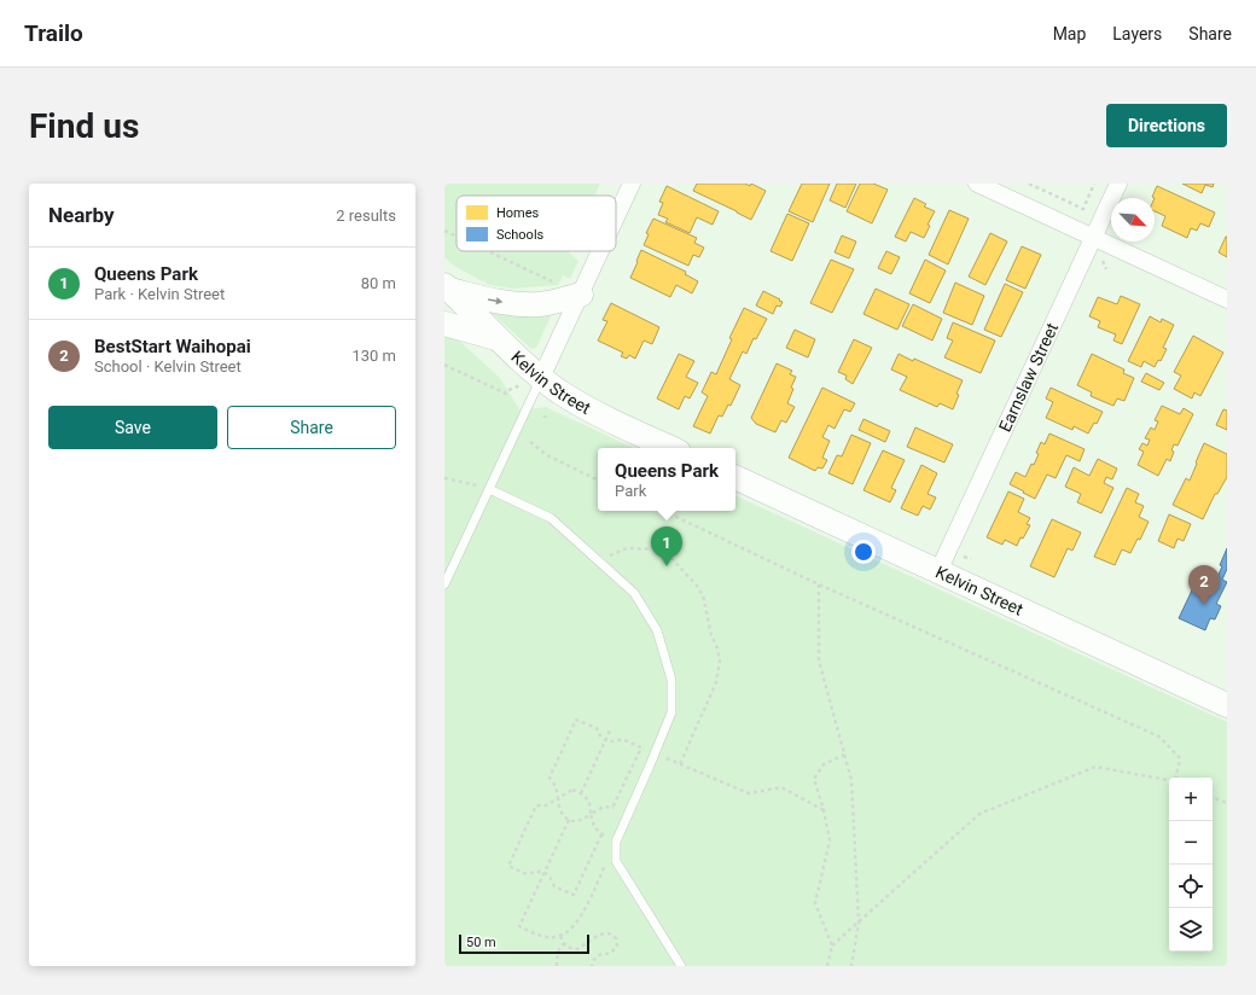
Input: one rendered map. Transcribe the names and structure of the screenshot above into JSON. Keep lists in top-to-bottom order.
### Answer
{
  "streets": {
    "main road": ["Kelvin Street"],
    "street": ["Earnslaw Street"]
  },
  "crossings": [
    ["Earnslaw Street", "Kelvin Street"]
  ],
  "legend": ["Homes", "Schools"],
  "scale_bar": "50 m",
  "north": "bottom right",
  "page": {
    "header": "Trailo",
    "nav": ["Map", "Layers", "Share"],
    "buttons": [
      "Directions",
      ["Save", "Share"]
    ],
    "title": "Find us",
    "heading": ["Nearby", "2 results"],
    "list": [
      {
        "mark": "1",
        "name": "Queens Park",
        "note": "Park · Kelvin Street",
        "value": "80 m"
      },
      {
        "mark": "2",
        "name": "BestStart Waihopai",
        "note": "School · Kelvin Street",
        "value": "130 m"
      }
    ],
    "popup": ["Queens Park", "Park"],
    "pins": ["1", "2"],
    "map_buttons": ["+", "−"],
    "scale": "50 m"
  }
}
